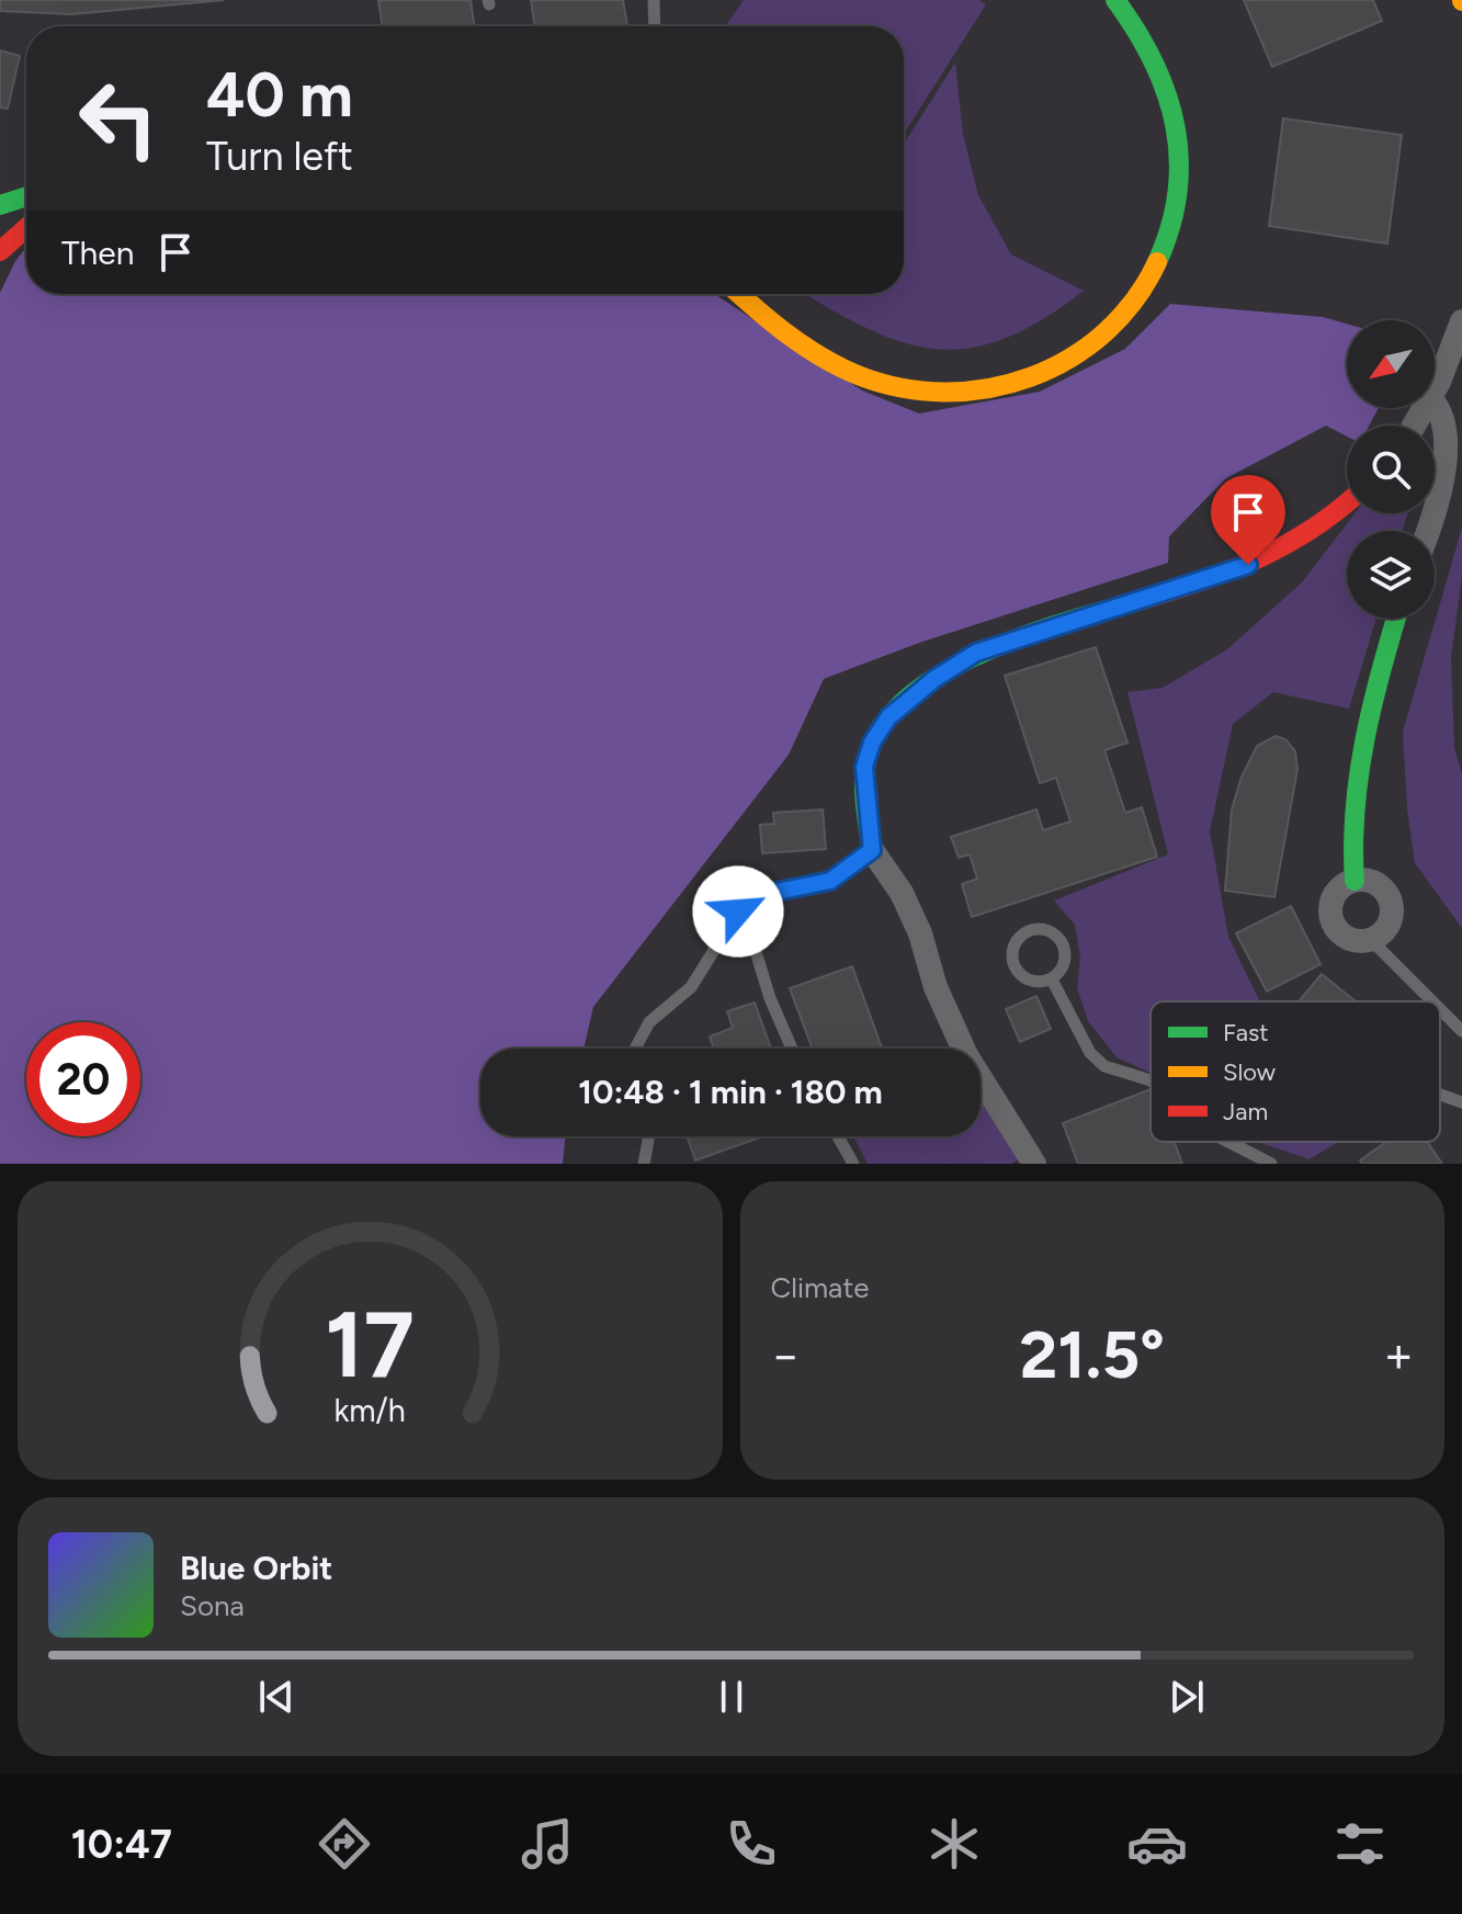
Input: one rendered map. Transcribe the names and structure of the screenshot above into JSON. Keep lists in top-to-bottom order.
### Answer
{
  "legend": ["Fast", "Slow", "Jam"],
  "north": "bottom left",
  "page": {
    "turn": ["40 m", "Turn left"],
    "then": "Then",
    "limit": "20",
    "trip": "10:48 · 1 min · 180 m",
    "tile": "Climate",
    "heat": ["−", "21.5°", "+"],
    "song": ["Blue Orbit", "Sona"],
    "tabs": "10:47",
    "gauge": ["17", "km/h"]
  }
}
